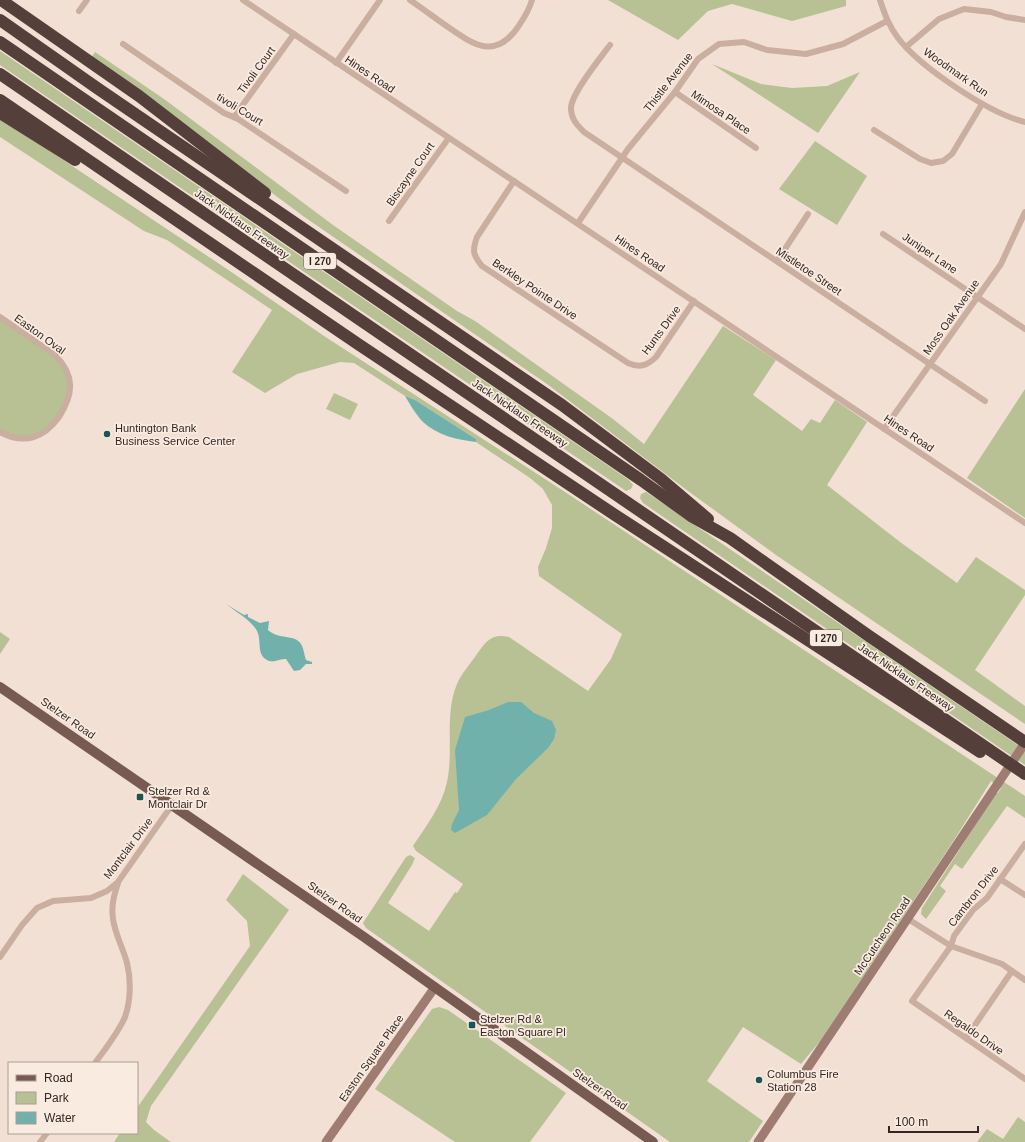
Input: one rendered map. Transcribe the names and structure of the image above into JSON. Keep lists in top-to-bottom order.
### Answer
{
  "streets": {
    "highway": ["Jack Nicklaus Freeway", "I 270"],
    "main road": ["Stelzer Road", "McCutcheon Road", "Easton Square Place"],
    "street": [
      "Tivoli Court",
      "Woodmark Run",
      "Hines Road",
      "Thistle Avenue",
      "tivoli Court",
      "Mimosa Place",
      "Biscayne Court",
      "Juniper Lane",
      "Mistletoe Street",
      "Berkley Pointe Drive",
      "Moss Oak Avenue",
      "Hunts Drive",
      "Easton Oval",
      "Montclair Drive",
      "Cambron Drive",
      "Regaldo Drive"
    ]
  },
  "crossings": [
    ["Tivoli Court", "Hines Road"],
    ["Tivoli Court", "tivoli Court"],
    ["Woodmark Run", "Thistle Avenue"],
    ["Hines Road", "Thistle Avenue"],
    ["Hines Road", "Biscayne Court"],
    ["Hines Road", "Berkley Pointe Drive"],
    ["Hines Road", "Moss Oak Avenue"],
    ["Hines Road", "Hunts Drive"],
    ["Thistle Avenue", "Mimosa Place"],
    ["Thistle Avenue", "Mistletoe Street"],
    ["Jack Nicklaus Freeway", "McCutcheon Road"],
    ["Juniper Lane", "Moss Oak Avenue"],
    ["Mistletoe Street", "Moss Oak Avenue"],
    ["Berkley Pointe Drive", "Hunts Drive"],
    ["Stelzer Road", "Montclair Drive"],
    ["Stelzer Road", "Easton Square Place"],
    ["Cambron Drive", "Regaldo Drive"]
  ],
  "places": {
    "other": ["Huntington Bank Business Service Center", "Columbus Fire Station 28"],
    "transit": ["Stelzer Rd & Montclair Dr", "Stelzer Rd & Easton Square Pl"]
  },
  "legend": ["Road", "Park", "Water"],
  "scale_bar": "100 m"
}
